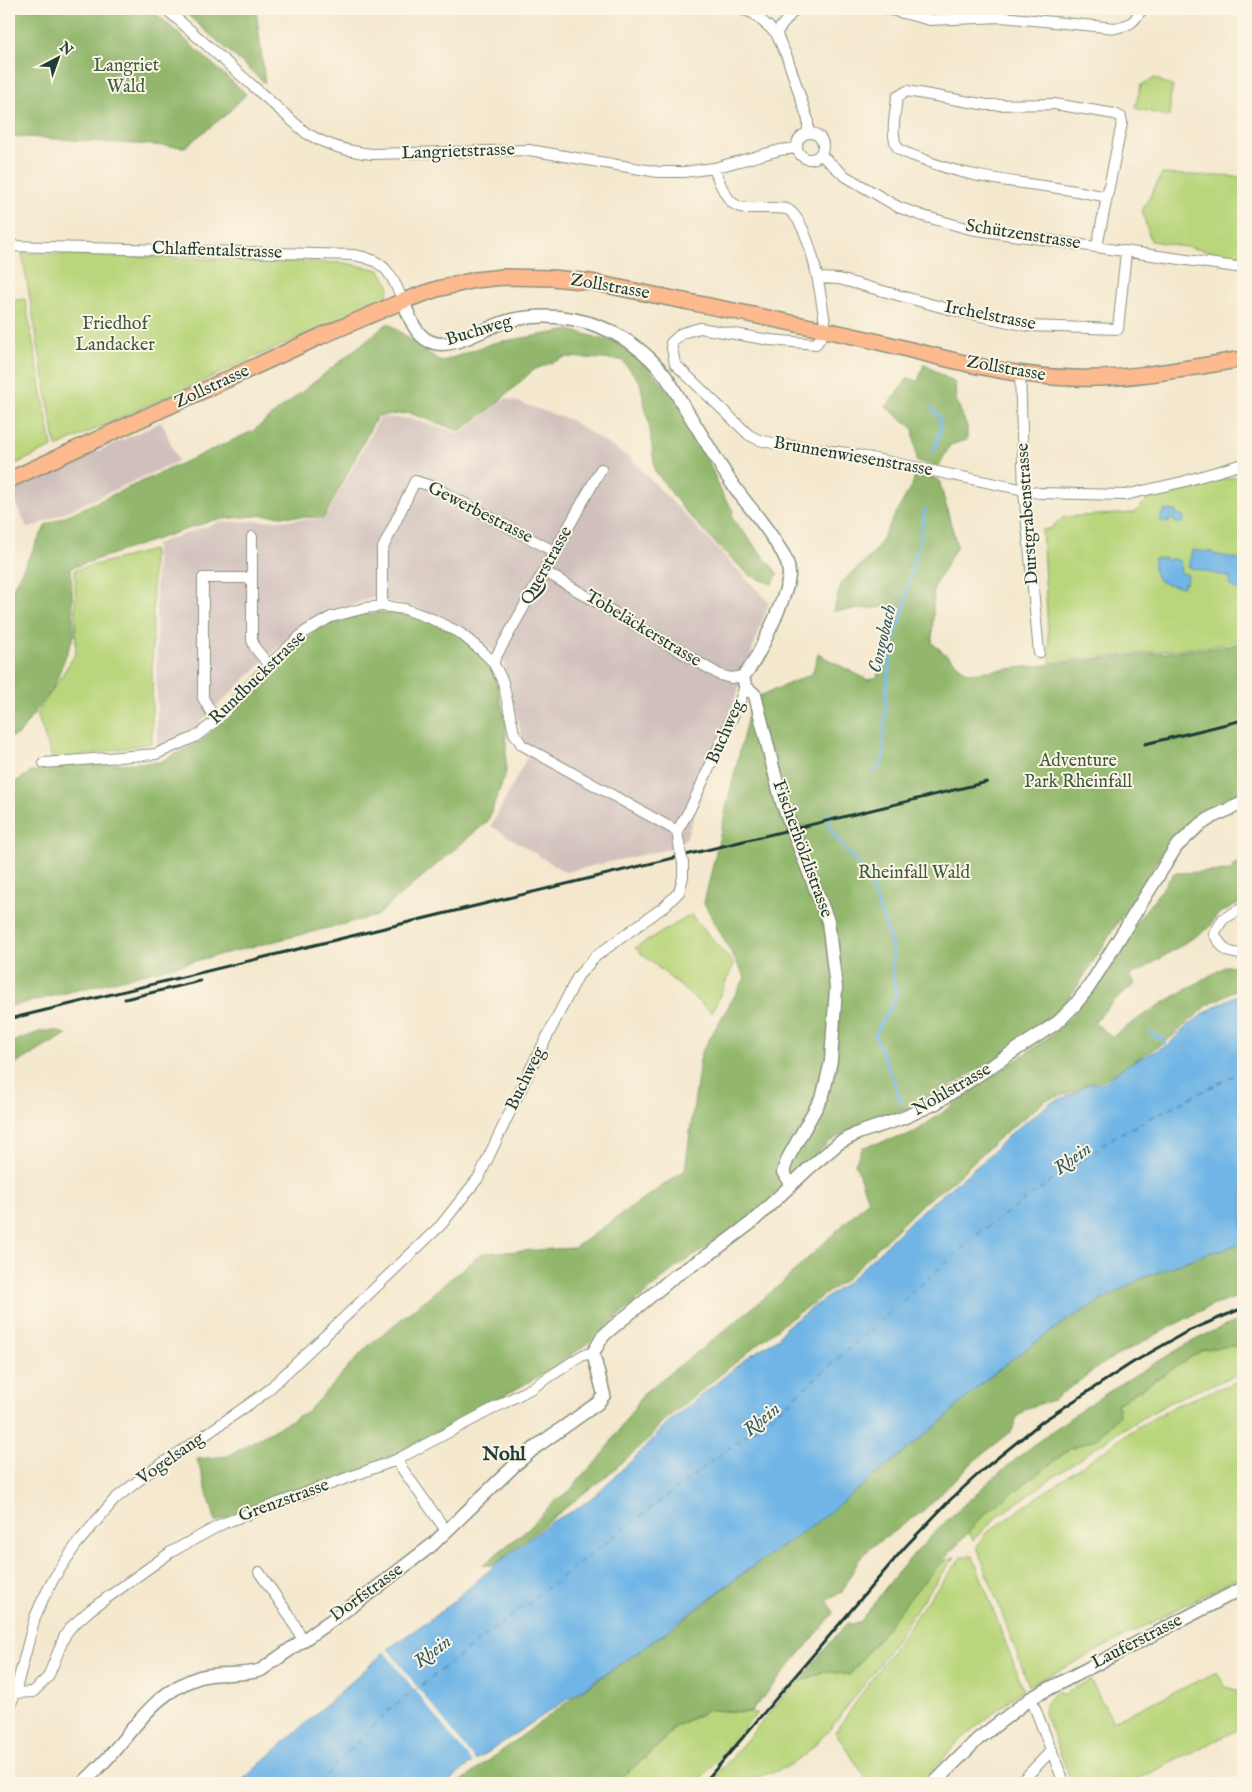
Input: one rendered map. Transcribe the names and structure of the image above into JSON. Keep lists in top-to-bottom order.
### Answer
{
  "streets": {
    "main road": ["Zollstrasse"],
    "street": [
      "Langrietstrasse",
      "Schützenstrasse",
      "Chlaffentalstrasse",
      "Irchelstrasse",
      "Buchweg",
      "Brunnenwiesenstrasse",
      "Gewerbestrasse",
      "Durstgrabenstrasse",
      "Querstrasse",
      "Tobeläckerstrasse",
      "Rundbuckstrasse",
      "Fischerhölzlistrasse",
      "Nohlstrasse",
      "Vogelsang",
      "Grenzstrasse",
      "Dorfstrasse",
      "Lauferstrasse"
    ]
  },
  "crossings": [
    ["Langrietstrasse", "Schützenstrasse"],
    ["Schützenstrasse", "Irchelstrasse"],
    ["Chlaffentalstrasse", "Zollstrasse"],
    ["Chlaffentalstrasse", "Buchweg"],
    ["Zollstrasse", "Buchweg"],
    ["Zollstrasse", "Brunnenwiesenstrasse"],
    ["Zollstrasse", "Durstgrabenstrasse"],
    ["Buchweg", "Tobeläckerstrasse"],
    ["Buchweg", "Rundbuckstrasse"],
    ["Buchweg", "Fischerhölzlistrasse"],
    ["Buchweg", "Vogelsang"],
    ["Brunnenwiesenstrasse", "Durstgrabenstrasse"],
    ["Gewerbestrasse", "Querstrasse"],
    ["Gewerbestrasse", "Rundbuckstrasse"],
    ["Querstrasse", "Tobeläckerstrasse"],
    ["Querstrasse", "Rundbuckstrasse"],
    ["Tobeläckerstrasse", "Fischerhölzlistrasse"],
    ["Fischerhölzlistrasse", "Nohlstrasse"],
    ["Nohlstrasse", "Grenzstrasse"],
    ["Nohlstrasse", "Dorfstrasse"],
    ["Vogelsang", "Grenzstrasse"],
    ["Grenzstrasse", "Dorfstrasse"]
  ],
  "districts": ["Nohl"],
  "water": ["Congobach", "Rhein"],
  "parks": [
    "Langriet Wald",
    "Friedhof Landacker",
    "Adventure Park Rheinfall",
    "Rheinfall Wald"
  ],
  "north": "top right"
}
